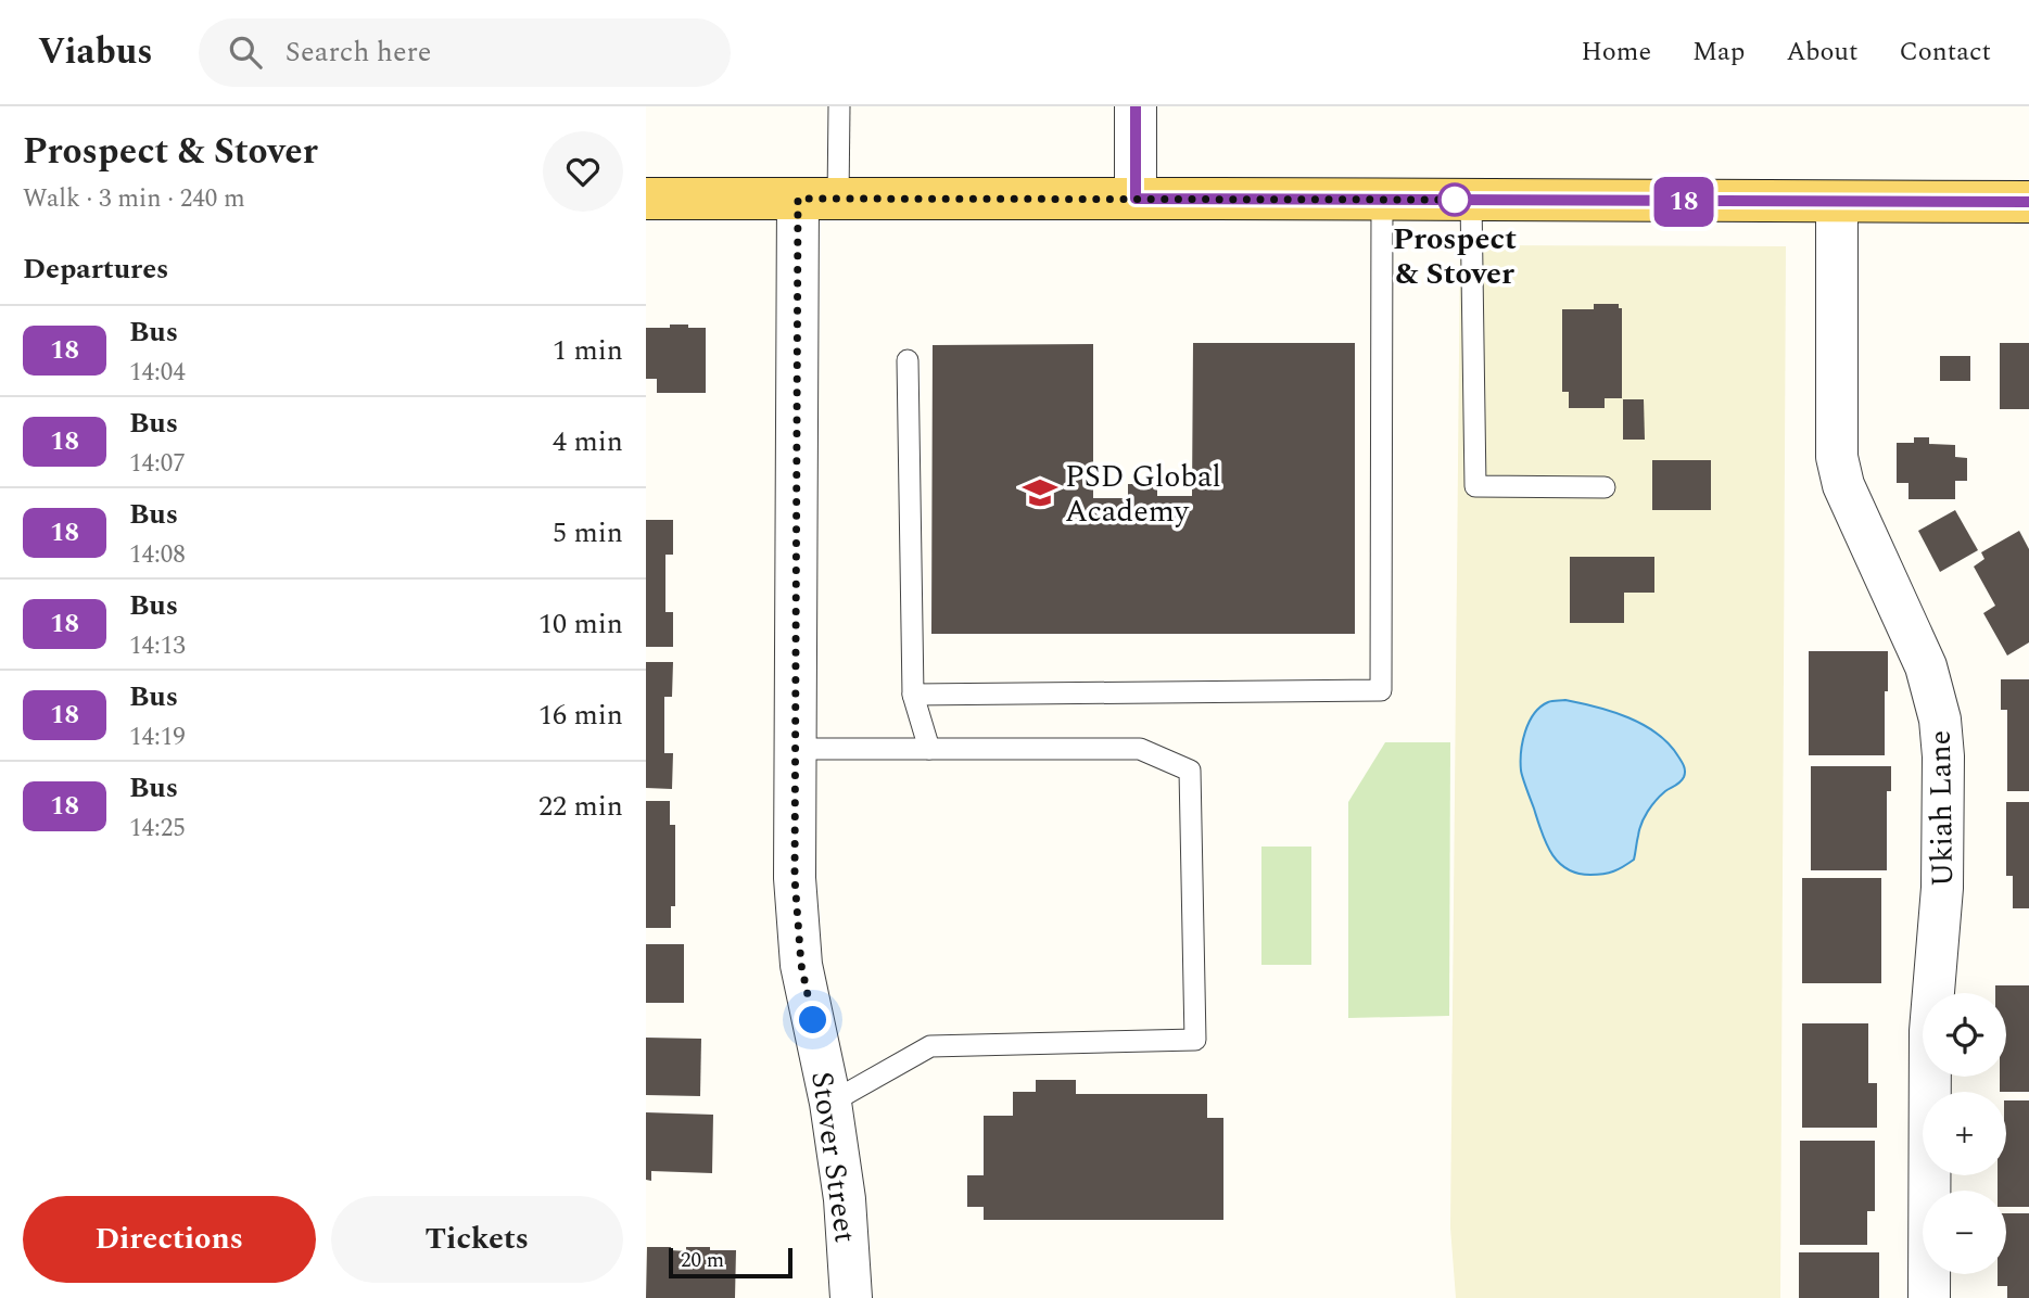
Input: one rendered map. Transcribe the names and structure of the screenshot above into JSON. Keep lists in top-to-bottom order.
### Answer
{
  "streets": {
    "street": ["Ukiah Lane", "Stover Street"]
  },
  "places": {
    "other": ["Prospect & Stover"],
    "school or university": ["PSD Global Academy"]
  },
  "lines": ["bus line 18"],
  "scale_bar": "20 m",
  "page": {
    "header": "Viabus",
    "search": "Search here",
    "nav": [
      "Home",
      "Map",
      "About",
      "Contact"
    ],
    "heading": [
      ["Prospect & Stover", "Walk · 3 min · 240 m"],
      "Departures"
    ],
    "on_map": "18",
    "list": [
      {
        "mark": "18",
        "name": "Bus",
        "note": "14:04",
        "value": "1 min"
      },
      {
        "mark": "18",
        "name": "Bus",
        "note": "14:07",
        "value": "4 min"
      },
      {
        "mark": "18",
        "name": "Bus",
        "note": "14:08",
        "value": "5 min"
      },
      {
        "mark": "18",
        "name": "Bus",
        "note": "14:13",
        "value": "10 min"
      },
      {
        "mark": "18",
        "name": "Bus",
        "note": "14:19",
        "value": "16 min"
      },
      {
        "mark": "18",
        "name": "Bus",
        "note": "14:25",
        "value": "22 min"
      }
    ],
    "map_buttons": ["+", "−"],
    "buttons": ["Directions", "Tickets"],
    "scale": "20 m"
  }
}
